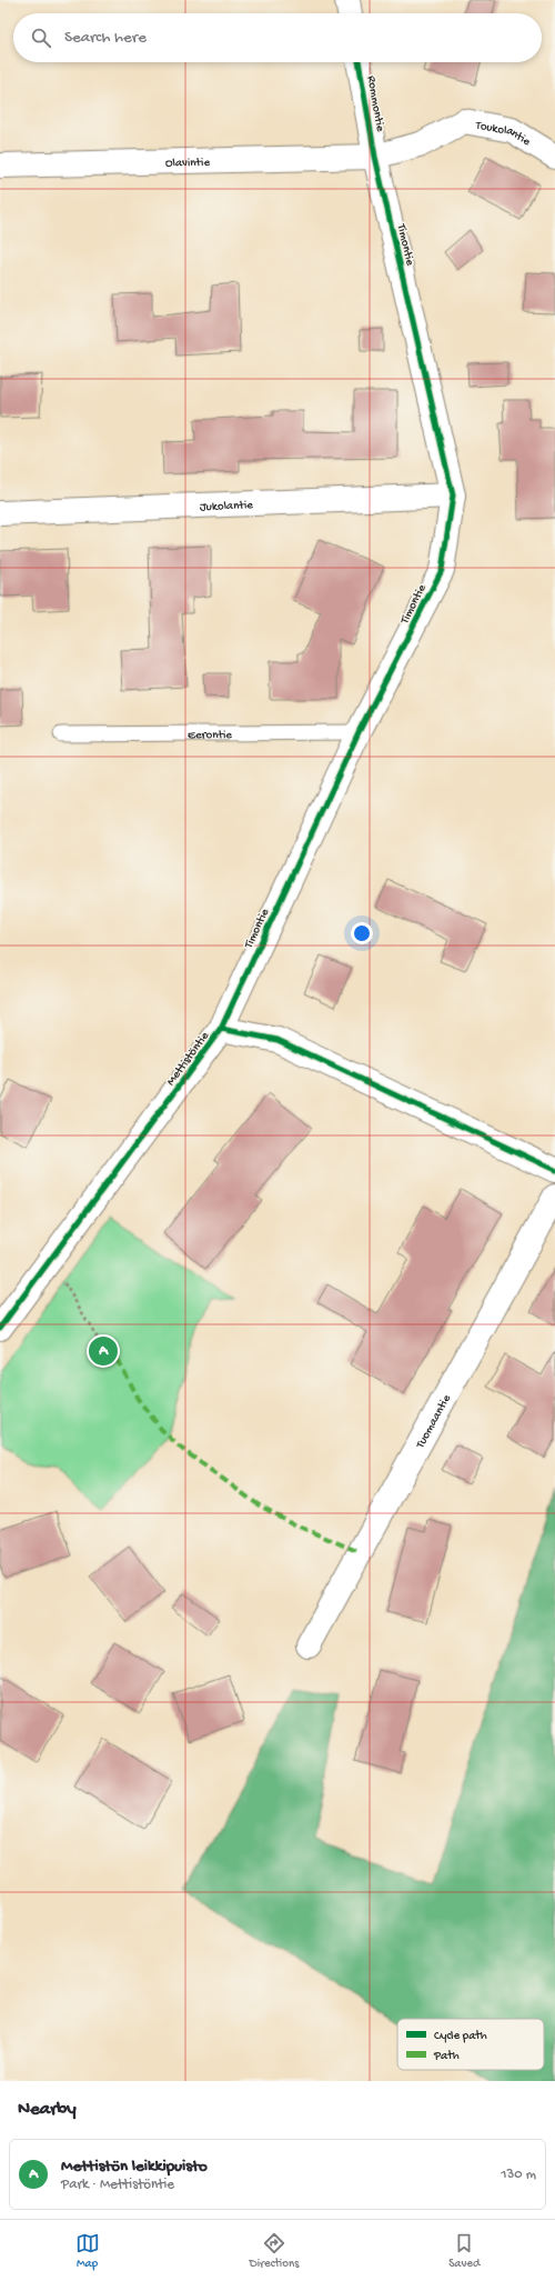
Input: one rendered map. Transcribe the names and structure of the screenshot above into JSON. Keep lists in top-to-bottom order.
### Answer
{
  "streets": {
    "street": [
      "Rommontie",
      "Toukolantie",
      "Olavintie",
      "Timontie",
      "Jukolantie",
      "Mettistöntie",
      "Tuomaantie"
    ],
    "lane": ["Eerontie"]
  },
  "crossings": [
    ["Rommontie", "Toukolantie"],
    ["Rommontie", "Olavintie"],
    ["Rommontie", "Timontie"],
    ["Toukolantie", "Olavintie"],
    ["Toukolantie", "Timontie"],
    ["Olavintie", "Timontie"],
    ["Timontie", "Jukolantie"],
    ["Timontie", "Eerontie"],
    ["Timontie", "Mettistöntie"]
  ],
  "legend": ["Cycle path", "Path"],
  "page": {
    "search": "Search here",
    "pins": "A",
    "heading": "Nearby",
    "list": [
      {
        "mark": "A",
        "name": "Mettistön leikkipuisto",
        "note": "Park · Mettistöntie",
        "value": "130 m"
      }
    ],
    "nav": ["Map", "Directions", "Saved"]
  }
}
